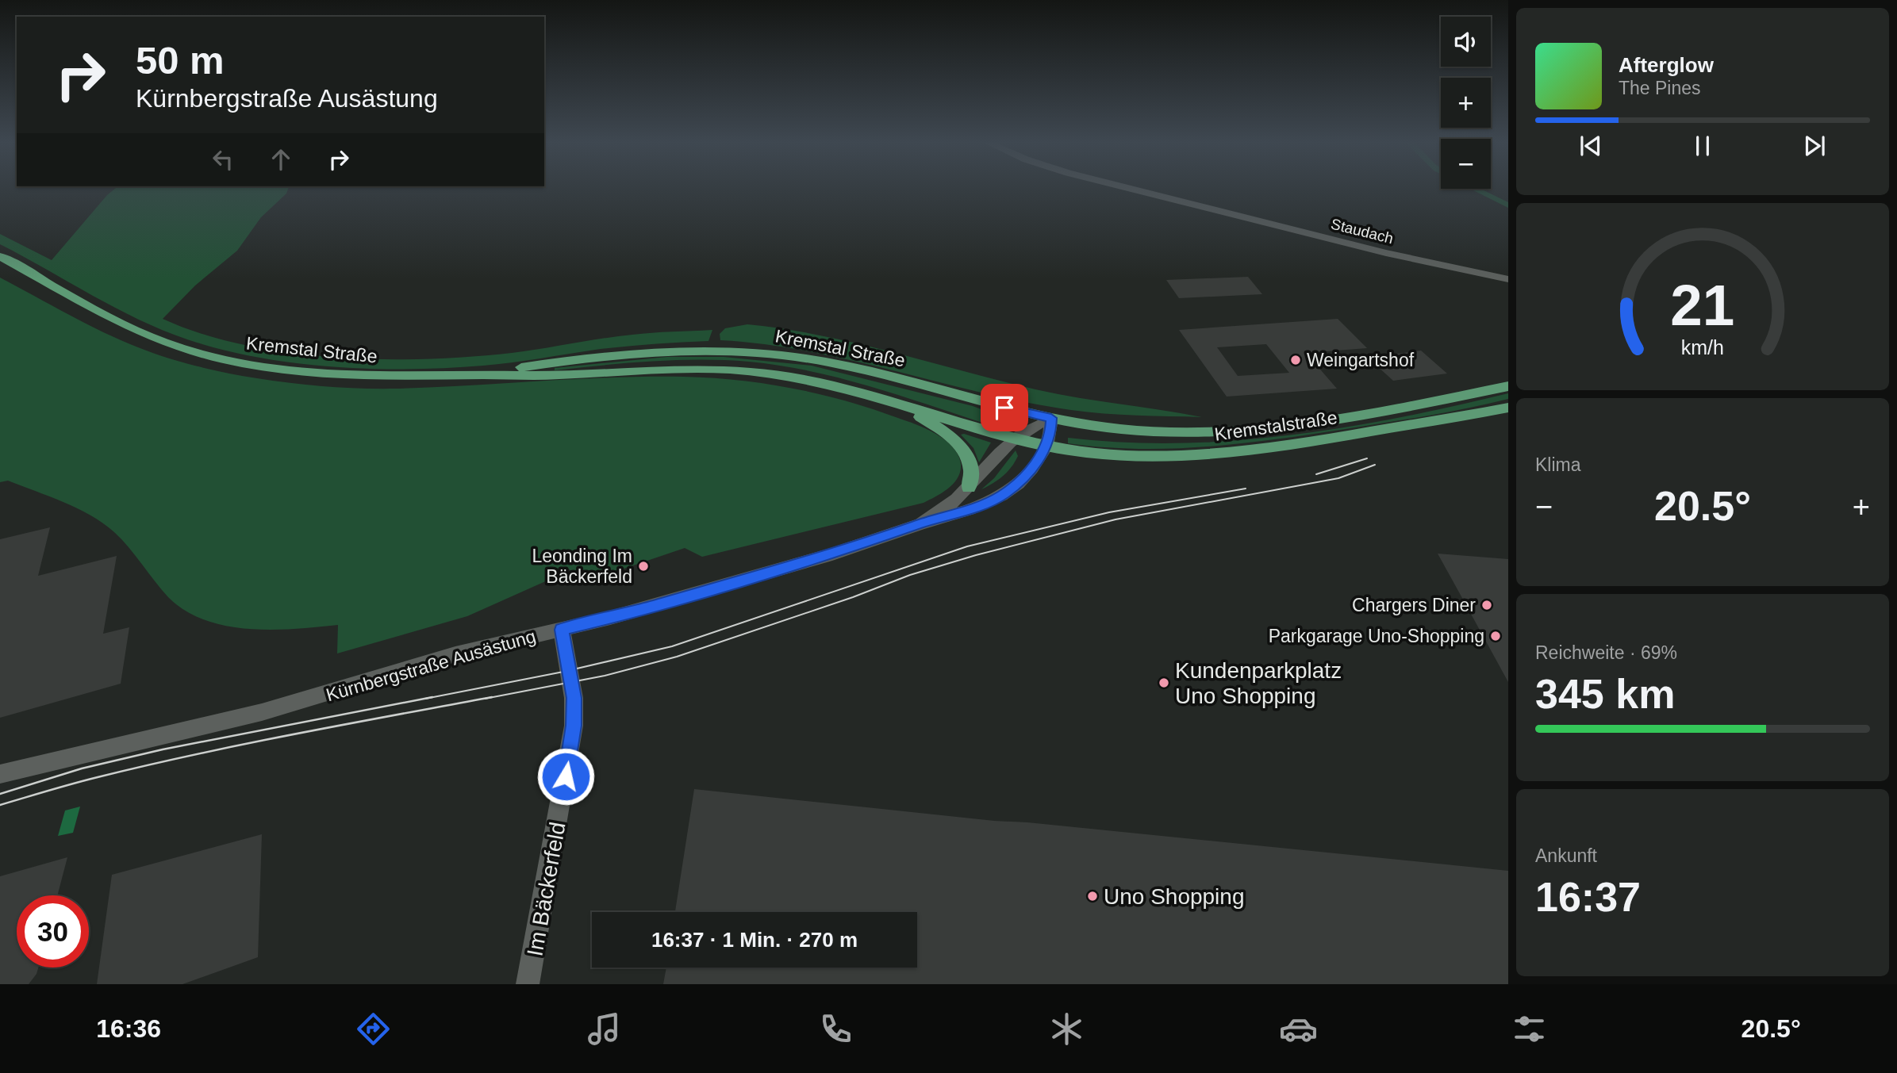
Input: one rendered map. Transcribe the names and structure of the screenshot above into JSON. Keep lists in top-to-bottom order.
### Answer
{
  "streets": {
    "main road": [
      "Staudach",
      "Kremstal Straße",
      "Kremstalstraße",
      "Kürnbergstraße Ausästung",
      "Im Bäckerfeld"
    ]
  },
  "crossings": [
    ["Kremstal Straße", "Kremstalstraße"],
    ["Kürnbergstraße Ausästung", "Im Bäckerfeld"]
  ],
  "places": [
    "Weingartshof",
    "Leonding Im Bäckerfeld",
    "Chargers Diner",
    "Parkgarage Uno-Shopping",
    "Kundenparkplatz Uno Shopping",
    "Uno Shopping"
  ],
  "page": {
    "map_buttons": ["+", "−"],
    "turn": ["50 m", "Kürnbergstraße Ausästung"],
    "song": ["Afterglow", "The Pines"],
    "tile": [
      "Klima",
      ["Reichweite · 69%", "345 km"],
      ["Ankunft", "16:37"]
    ],
    "heat": ["−", "20.5°", "+"],
    "limit": "30",
    "trip": "16:37 · 1 Min. · 270 m",
    "tabs": ["16:36", "20.5°"],
    "gauge": ["21", "km/h"]
  }
}
